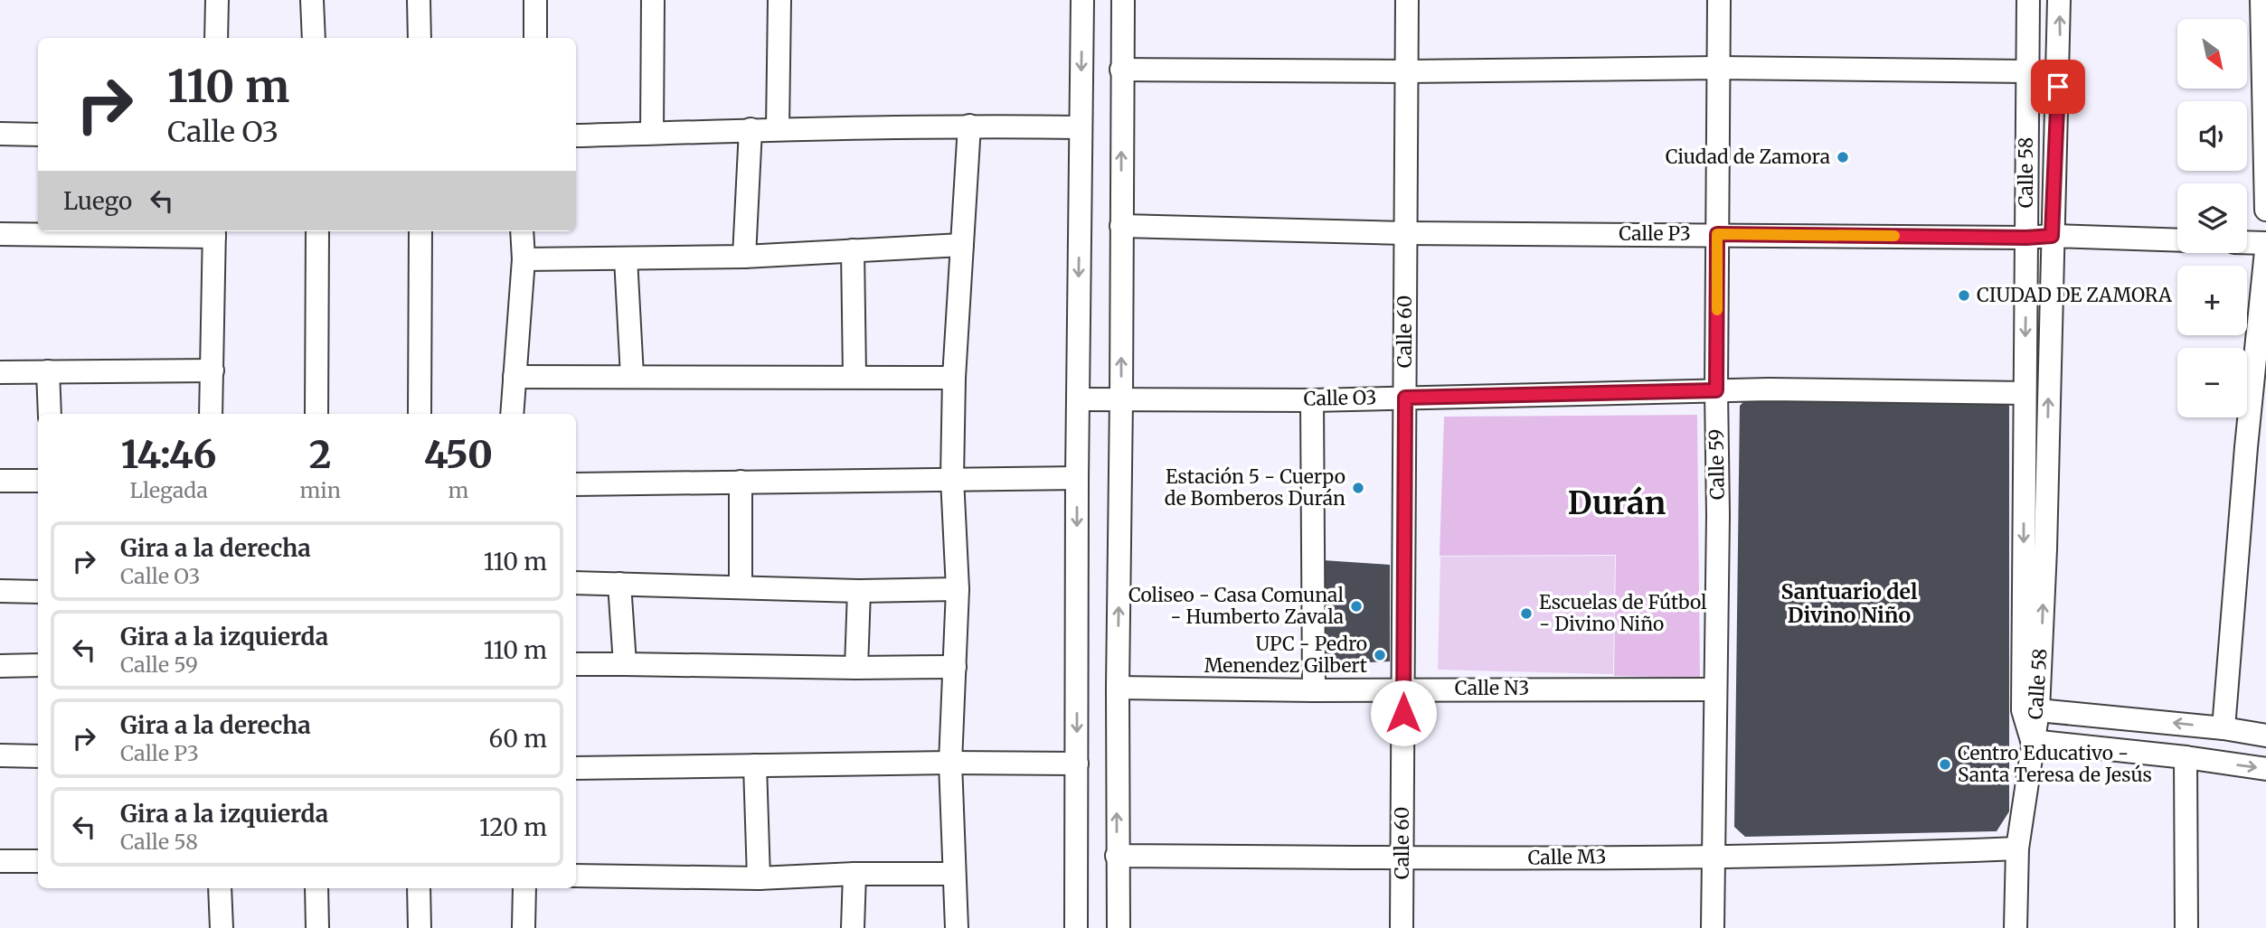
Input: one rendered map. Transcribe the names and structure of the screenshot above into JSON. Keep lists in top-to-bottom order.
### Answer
{
  "streets": {
    "street": [
      "Calle 58",
      "Calle P3",
      "Calle 60",
      "Calle O3",
      "Calle 59",
      "Calle N3",
      "Calle M3"
    ]
  },
  "crossings": [
    ["Calle 58", "Calle P3"],
    ["Calle 58", "Calle O3"],
    ["Calle P3", "Calle 60"],
    ["Calle P3", "Calle 59"],
    ["Calle 60", "Calle O3"],
    ["Calle 60", "Calle N3"],
    ["Calle 60", "Calle M3"],
    ["Calle O3", "Calle 59"],
    ["Calle 59", "Calle N3"],
    ["Calle 59", "Calle M3"]
  ],
  "districts": ["Durán", "Santuario del Divino Niño"],
  "places": [
    "Ciudad de Zamora",
    "CIUDAD DE ZAMORA",
    "Estación 5 - Cuerpo de Bomberos Durán",
    "Coliseo - Casa Comunal - Humberto Zavala",
    "Escuelas de Fútbol - Divino Niño",
    "UPC - Pedro Menendez Gilbert",
    "Centro Educativo - Santa Teresa de Jesús"
  ],
  "north": "bottom right",
  "page": {
    "map_buttons": ["+", "−"],
    "turn": ["110 m", "Calle O3"],
    "then": "Luego",
    "eta": [
      "14:46",
      "Llegada",
      "2",
      "min",
      "450",
      "m"
    ],
    "list": [
      {
        "name": "Gira a la derecha",
        "note": "Calle O3",
        "value": "110 m"
      },
      {
        "name": "Gira a la izquierda",
        "note": "Calle 59",
        "value": "110 m"
      },
      {
        "name": "Gira a la derecha",
        "note": "Calle P3",
        "value": "60 m"
      },
      {
        "name": "Gira a la izquierda",
        "note": "Calle 58",
        "value": "120 m"
      }
    ]
  }
}
